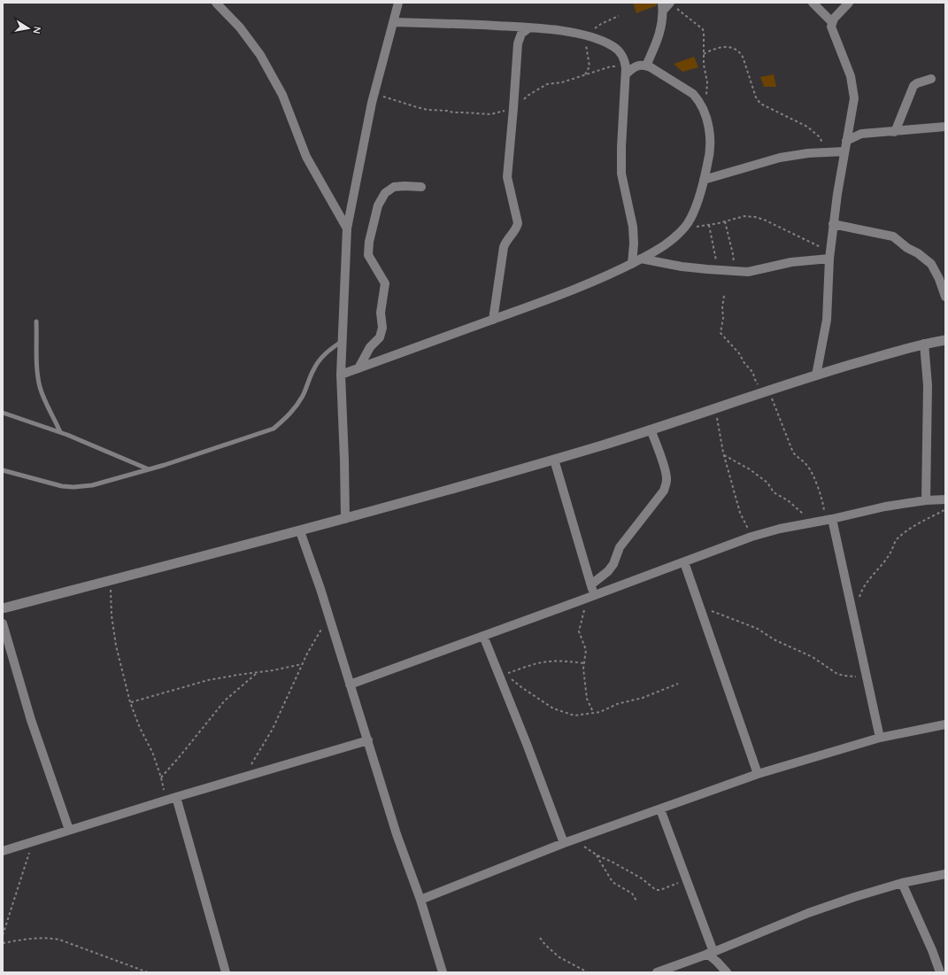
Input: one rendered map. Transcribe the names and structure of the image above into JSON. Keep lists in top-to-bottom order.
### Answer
{
  "north": "right"
}
